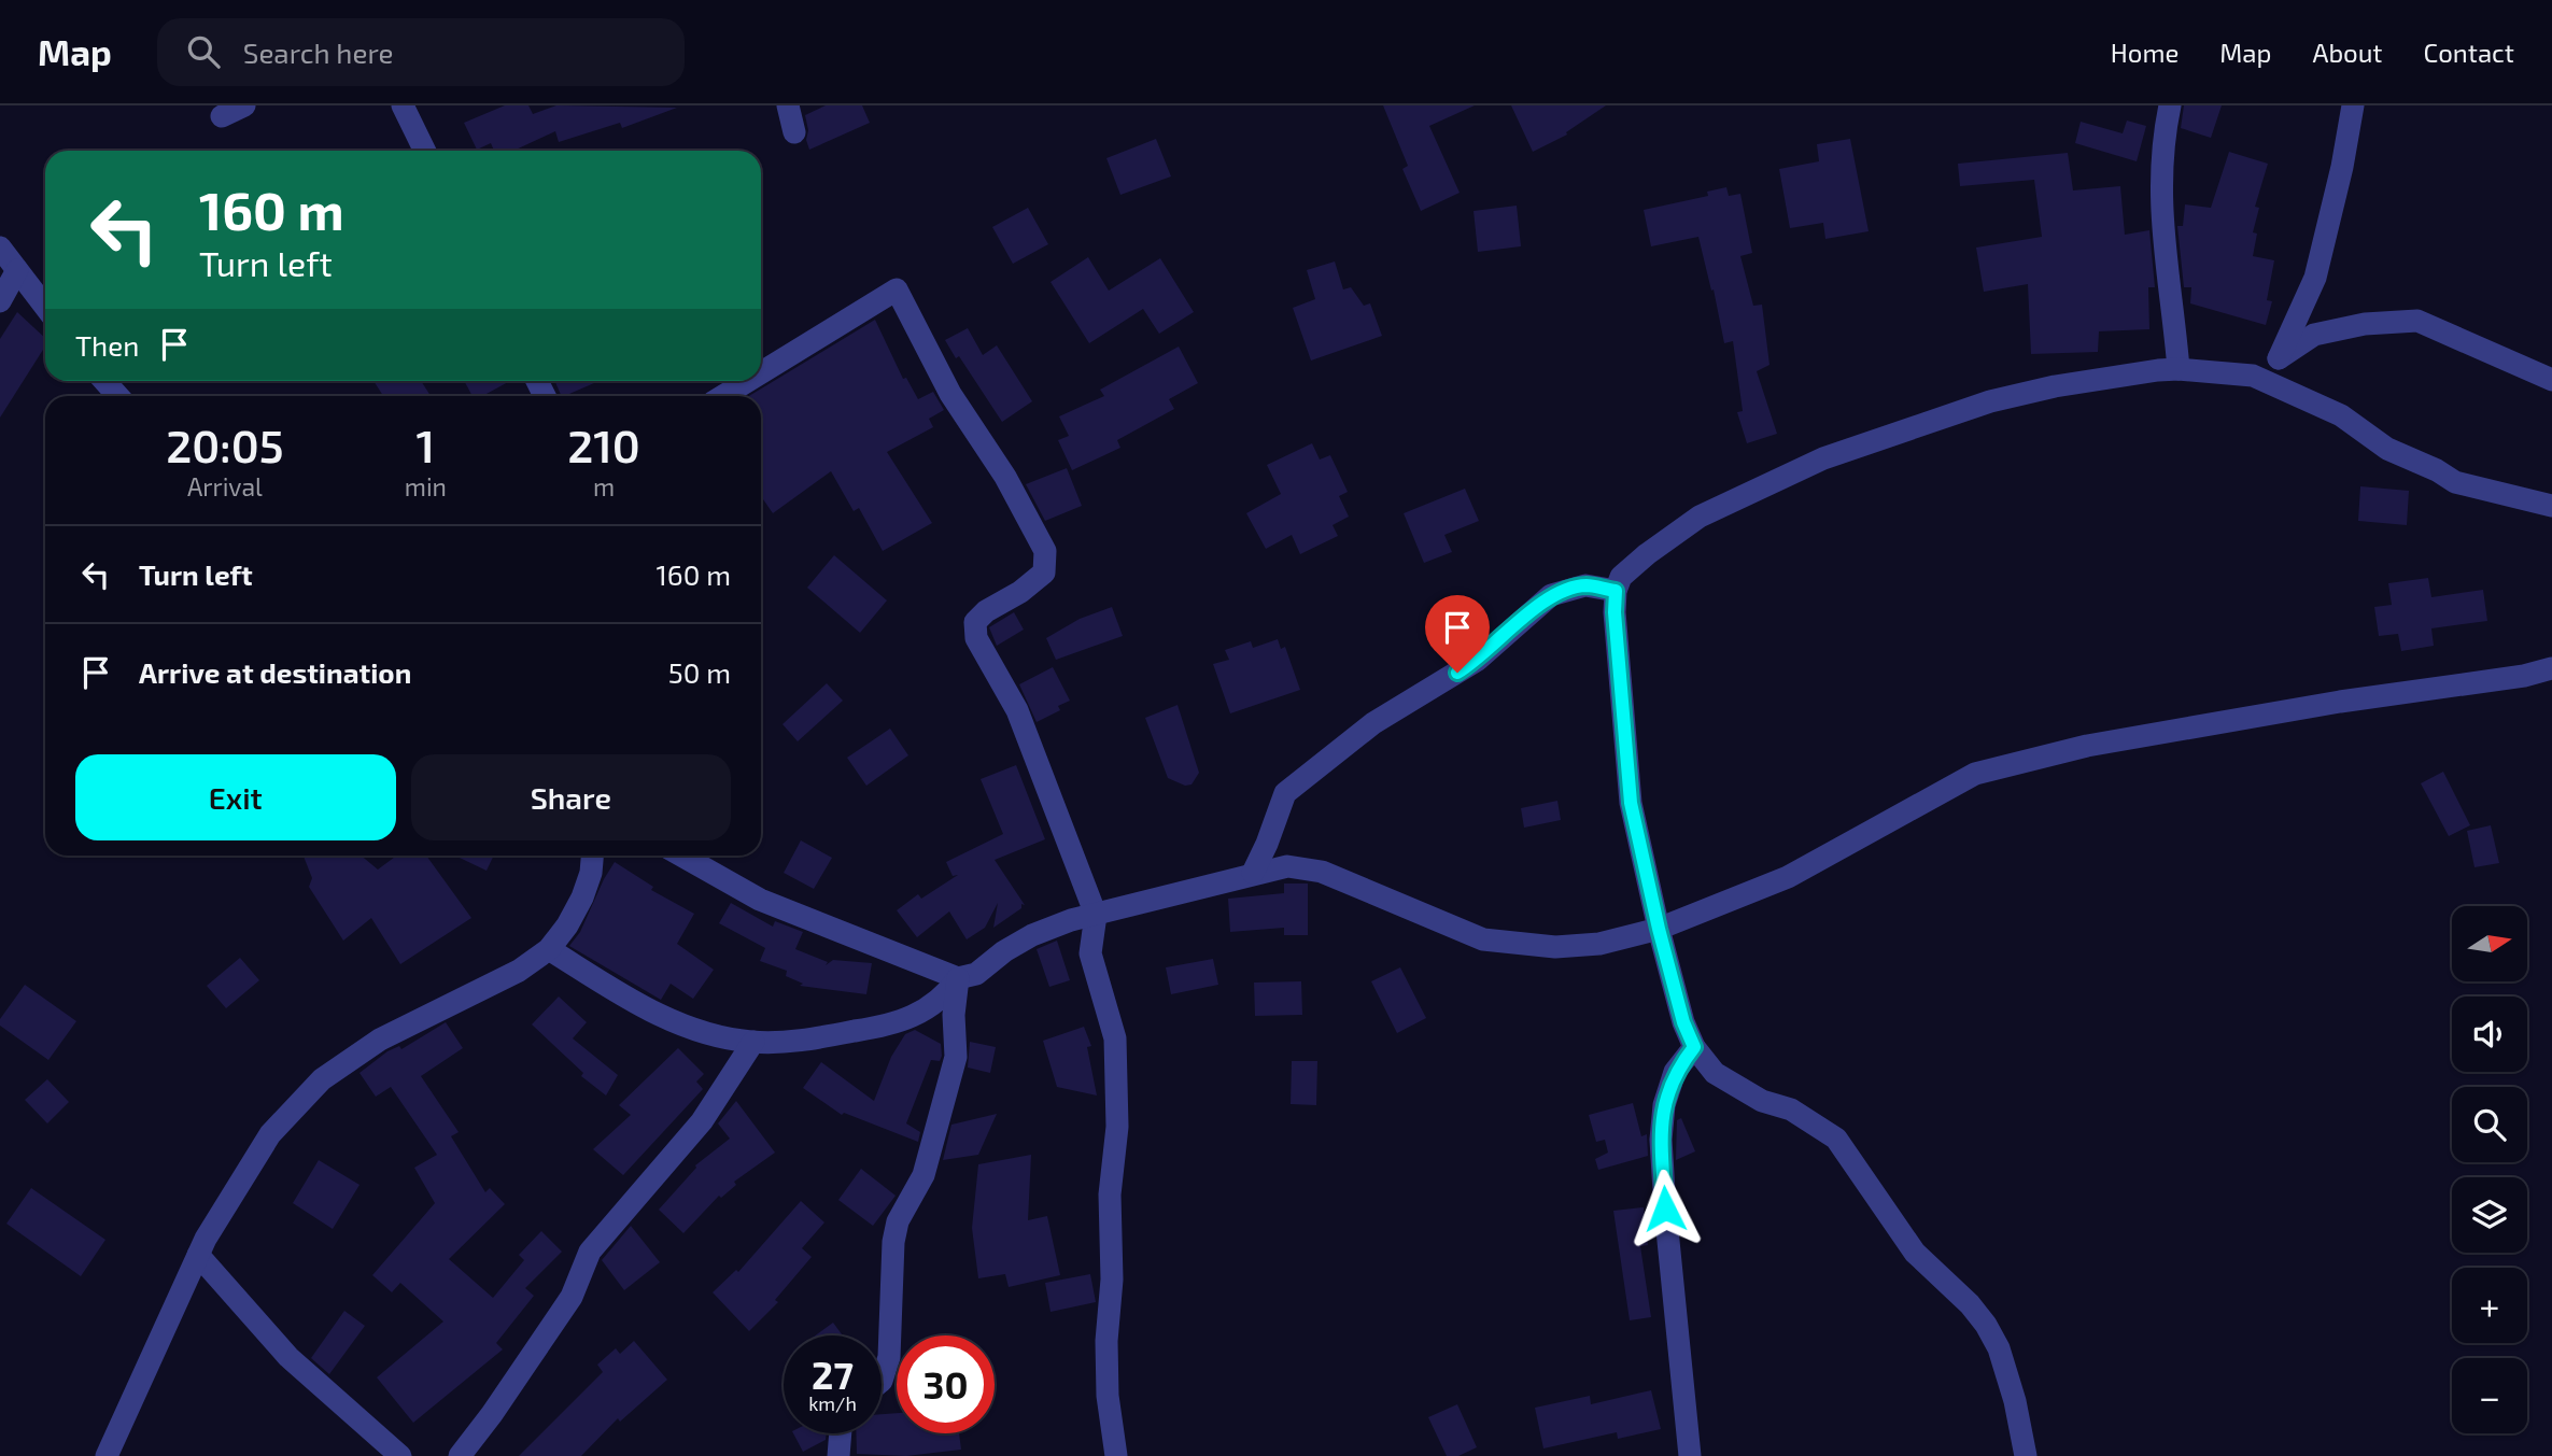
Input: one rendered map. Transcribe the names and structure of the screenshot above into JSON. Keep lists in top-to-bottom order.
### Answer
{
  "north": "right",
  "page": {
    "header": "Map",
    "search": "Search here",
    "nav": [
      "Home",
      "Map",
      "About",
      "Contact"
    ],
    "turn": ["160 m", "Turn left"],
    "then": "Then",
    "eta": [
      "20:05",
      "Arrival",
      "1",
      "min",
      "210",
      "m"
    ],
    "list": [
      {
        "name": "Turn left",
        "value": "160 m"
      },
      {
        "name": "Arrive at destination",
        "value": "50 m"
      }
    ],
    "buttons": ["Exit", "Share"],
    "map_buttons": ["+", "−"],
    "speed": "27 km/h",
    "limit": "30"
  }
}
